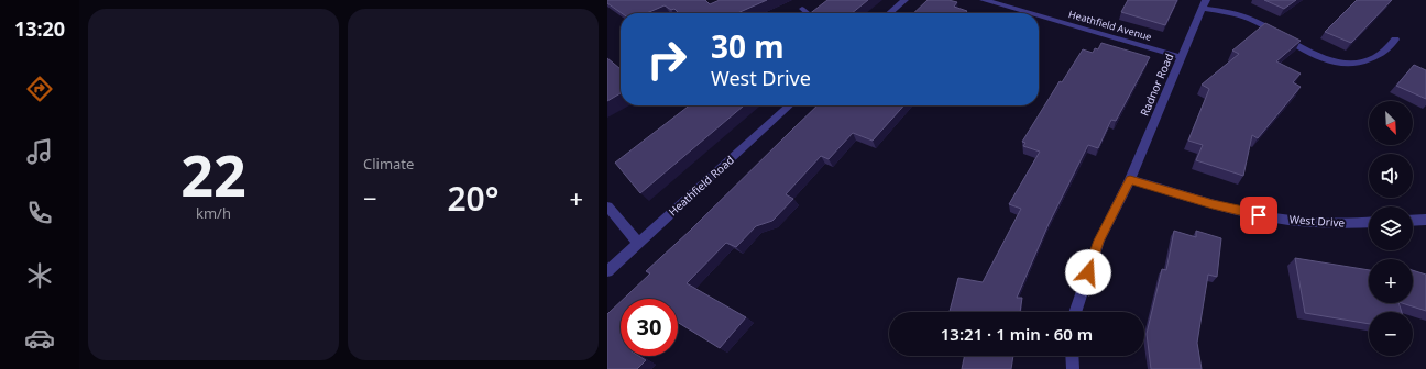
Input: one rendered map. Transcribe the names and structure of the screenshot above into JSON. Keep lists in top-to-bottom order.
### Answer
{
  "streets": {
    "street": [
      "Heathfield Avenue",
      "Radnor Road",
      "Heathfield Road",
      "West Drive"
    ]
  },
  "crossings": [
    ["Heathfield Avenue", "Radnor Road"],
    ["Radnor Road", "West Drive"]
  ],
  "north": "bottom right",
  "page": {
    "tabs": "13:20",
    "tile": [
      ["22", "km/h"],
      "Climate"
    ],
    "turn": ["30 m", "West Drive"],
    "map_buttons": ["+", "−"],
    "heat": ["−", "20°", "+"],
    "limit": "30",
    "trip": "13:21 · 1 min · 60 m"
  }
}
